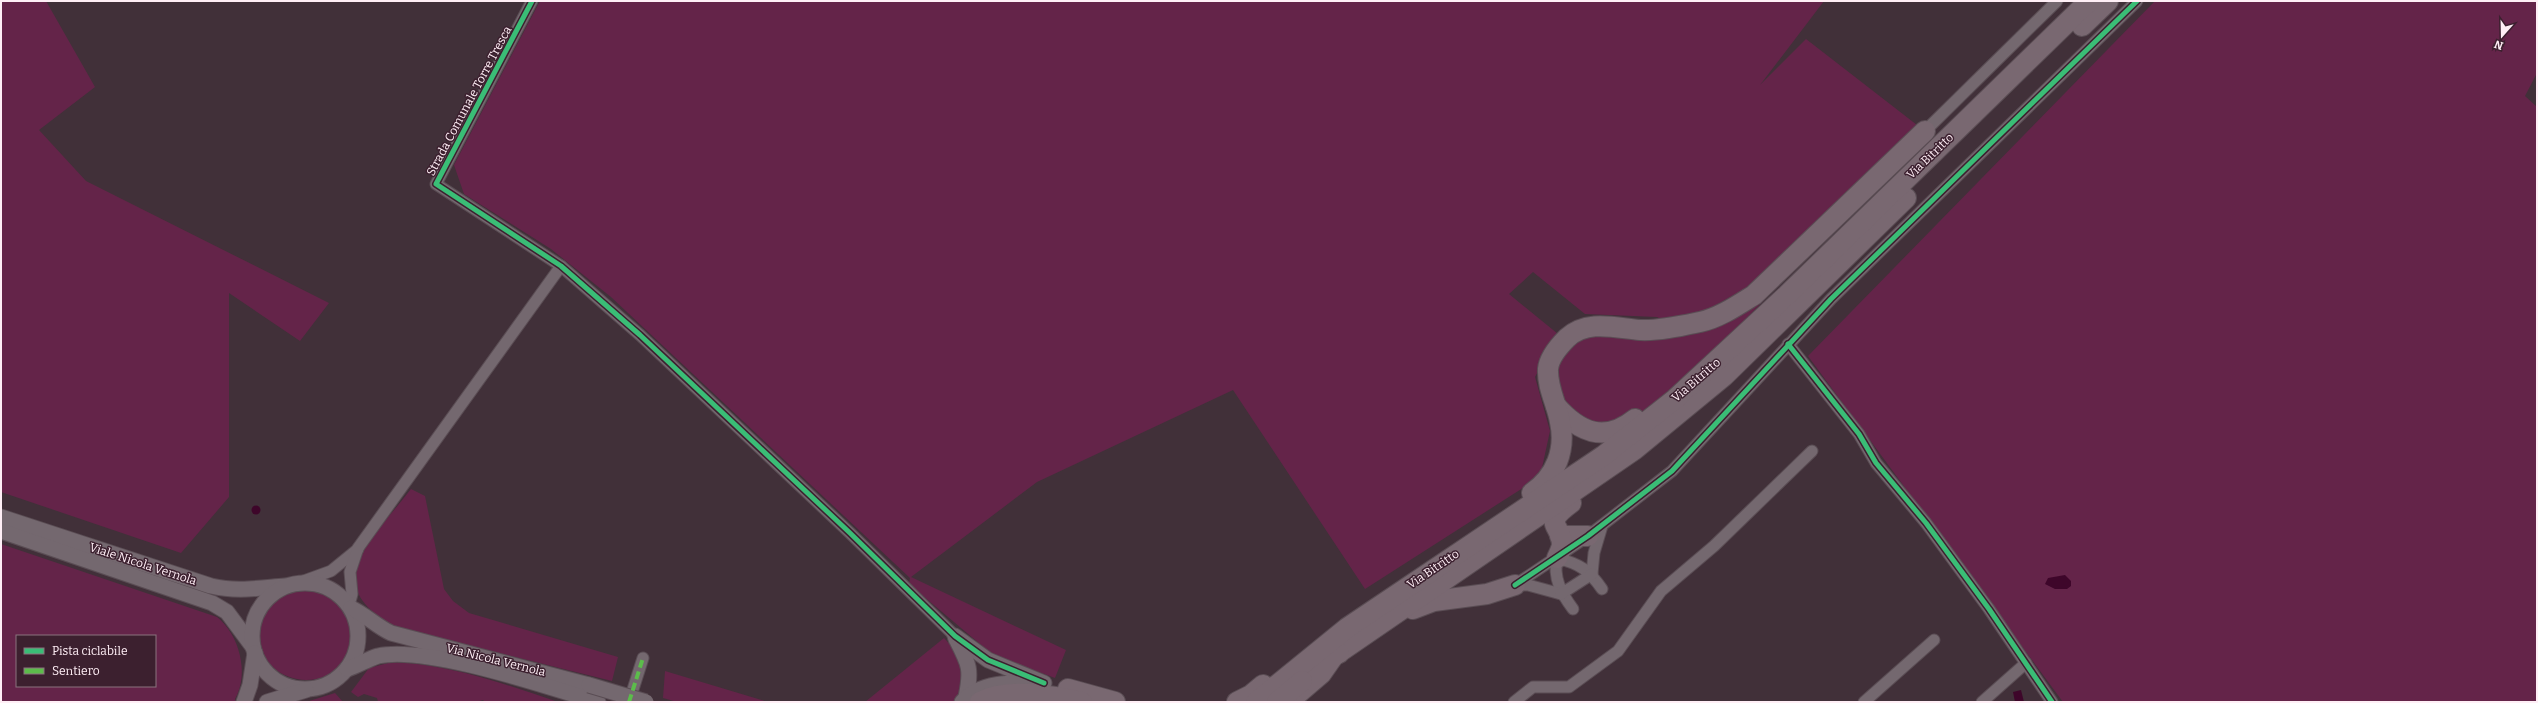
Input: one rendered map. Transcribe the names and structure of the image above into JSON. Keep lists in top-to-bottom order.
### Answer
{
  "streets": {
    "highway": ["Via Bitritto"],
    "main road": ["Viale Nicola Vernola", "Via Nicola Vernola"],
    "street": ["Strada Comunale Torre Tresca"]
  },
  "crossings": [
    ["Viale Nicola Vernola", "Via Nicola Vernola"]
  ],
  "legend": ["Pista ciclabile", "Sentiero"],
  "north": "bottom"
}
